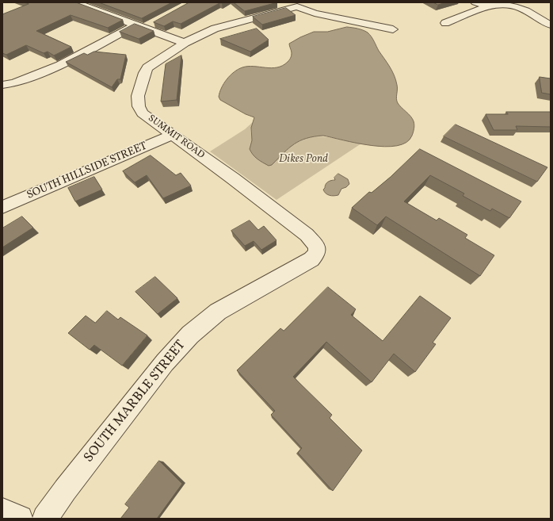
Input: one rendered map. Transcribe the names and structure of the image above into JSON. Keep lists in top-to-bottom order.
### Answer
{
  "streets": {
    "street": ["SUMMIT ROAD", "SOUTH HILLSIDE STREET", "SOUTH MARBLE STREET"]
  },
  "crossings": [
    ["SUMMIT ROAD", "SOUTH HILLSIDE STREET"],
    ["SUMMIT ROAD", "SOUTH MARBLE STREET"]
  ],
  "parks": ["Dikes Pond"]
}
